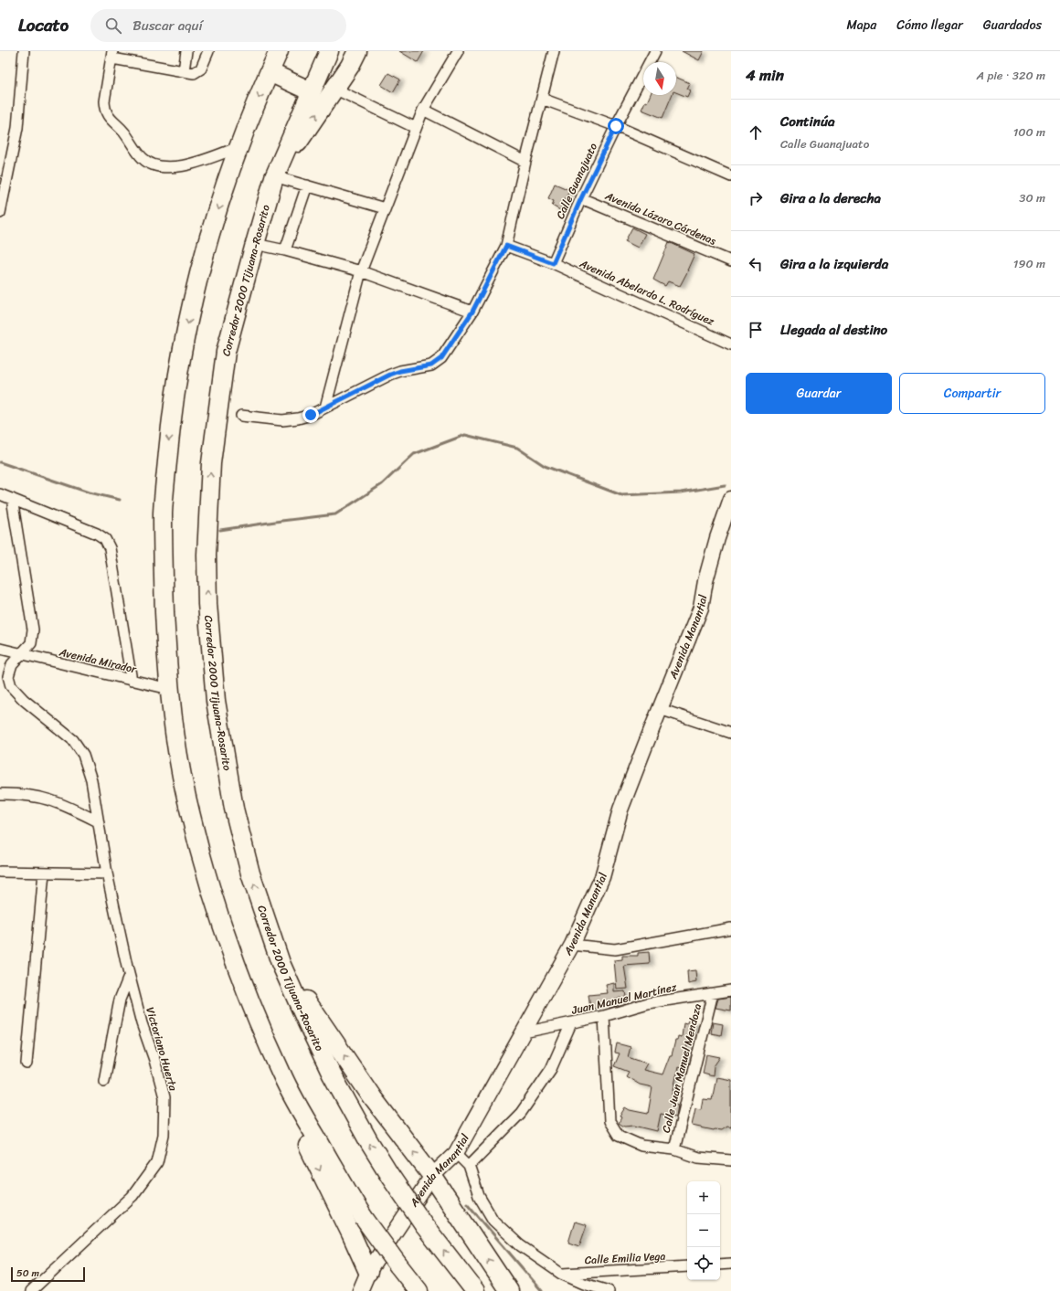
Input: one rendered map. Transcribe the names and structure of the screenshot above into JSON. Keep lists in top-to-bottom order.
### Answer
{
  "streets": {
    "highway": ["Corredor 2000 Tijuana-Rosarito"],
    "main road": ["Avenida Manantial"],
    "street": [
      "Calle Guanajuato",
      "Avenida Lázaro Cárdenas",
      "Avenida Abelardo L. Rodríguez",
      "Avenida Mirador",
      "Juan Manuel Martínez",
      "Victoriano Huerta",
      "Calle Juan Manuel Mendoza",
      "Calle Emilia Vega"
    ]
  },
  "crossings": [
    ["Calle Guanajuato", "Avenida Lázaro Cárdenas"],
    ["Calle Guanajuato", "Avenida Abelardo L. Rodríguez"],
    ["Avenida Manantial", "Juan Manuel Martínez"],
    ["Avenida Mirador", "Victoriano Huerta"],
    ["Juan Manuel Martínez", "Calle Juan Manuel Mendoza"]
  ],
  "scale_bar": "50 m",
  "north": "bottom",
  "page": {
    "header": "Locato",
    "search": "Buscar aquí",
    "nav": ["Mapa", "Cómo llegar", "Guardados"],
    "heading": ["4 min", "A pie · 320 m"],
    "list": [
      ["Continúa", "Calle Guanajuato", "100 m"],
      ["Gira a la derecha", "30 m"],
      ["Gira a la izquierda", "190 m"],
      "Llegada al destino"
    ],
    "buttons": ["Guardar", "Compartir"],
    "map_buttons": ["+", "−"],
    "scale": "50 m"
  }
}
